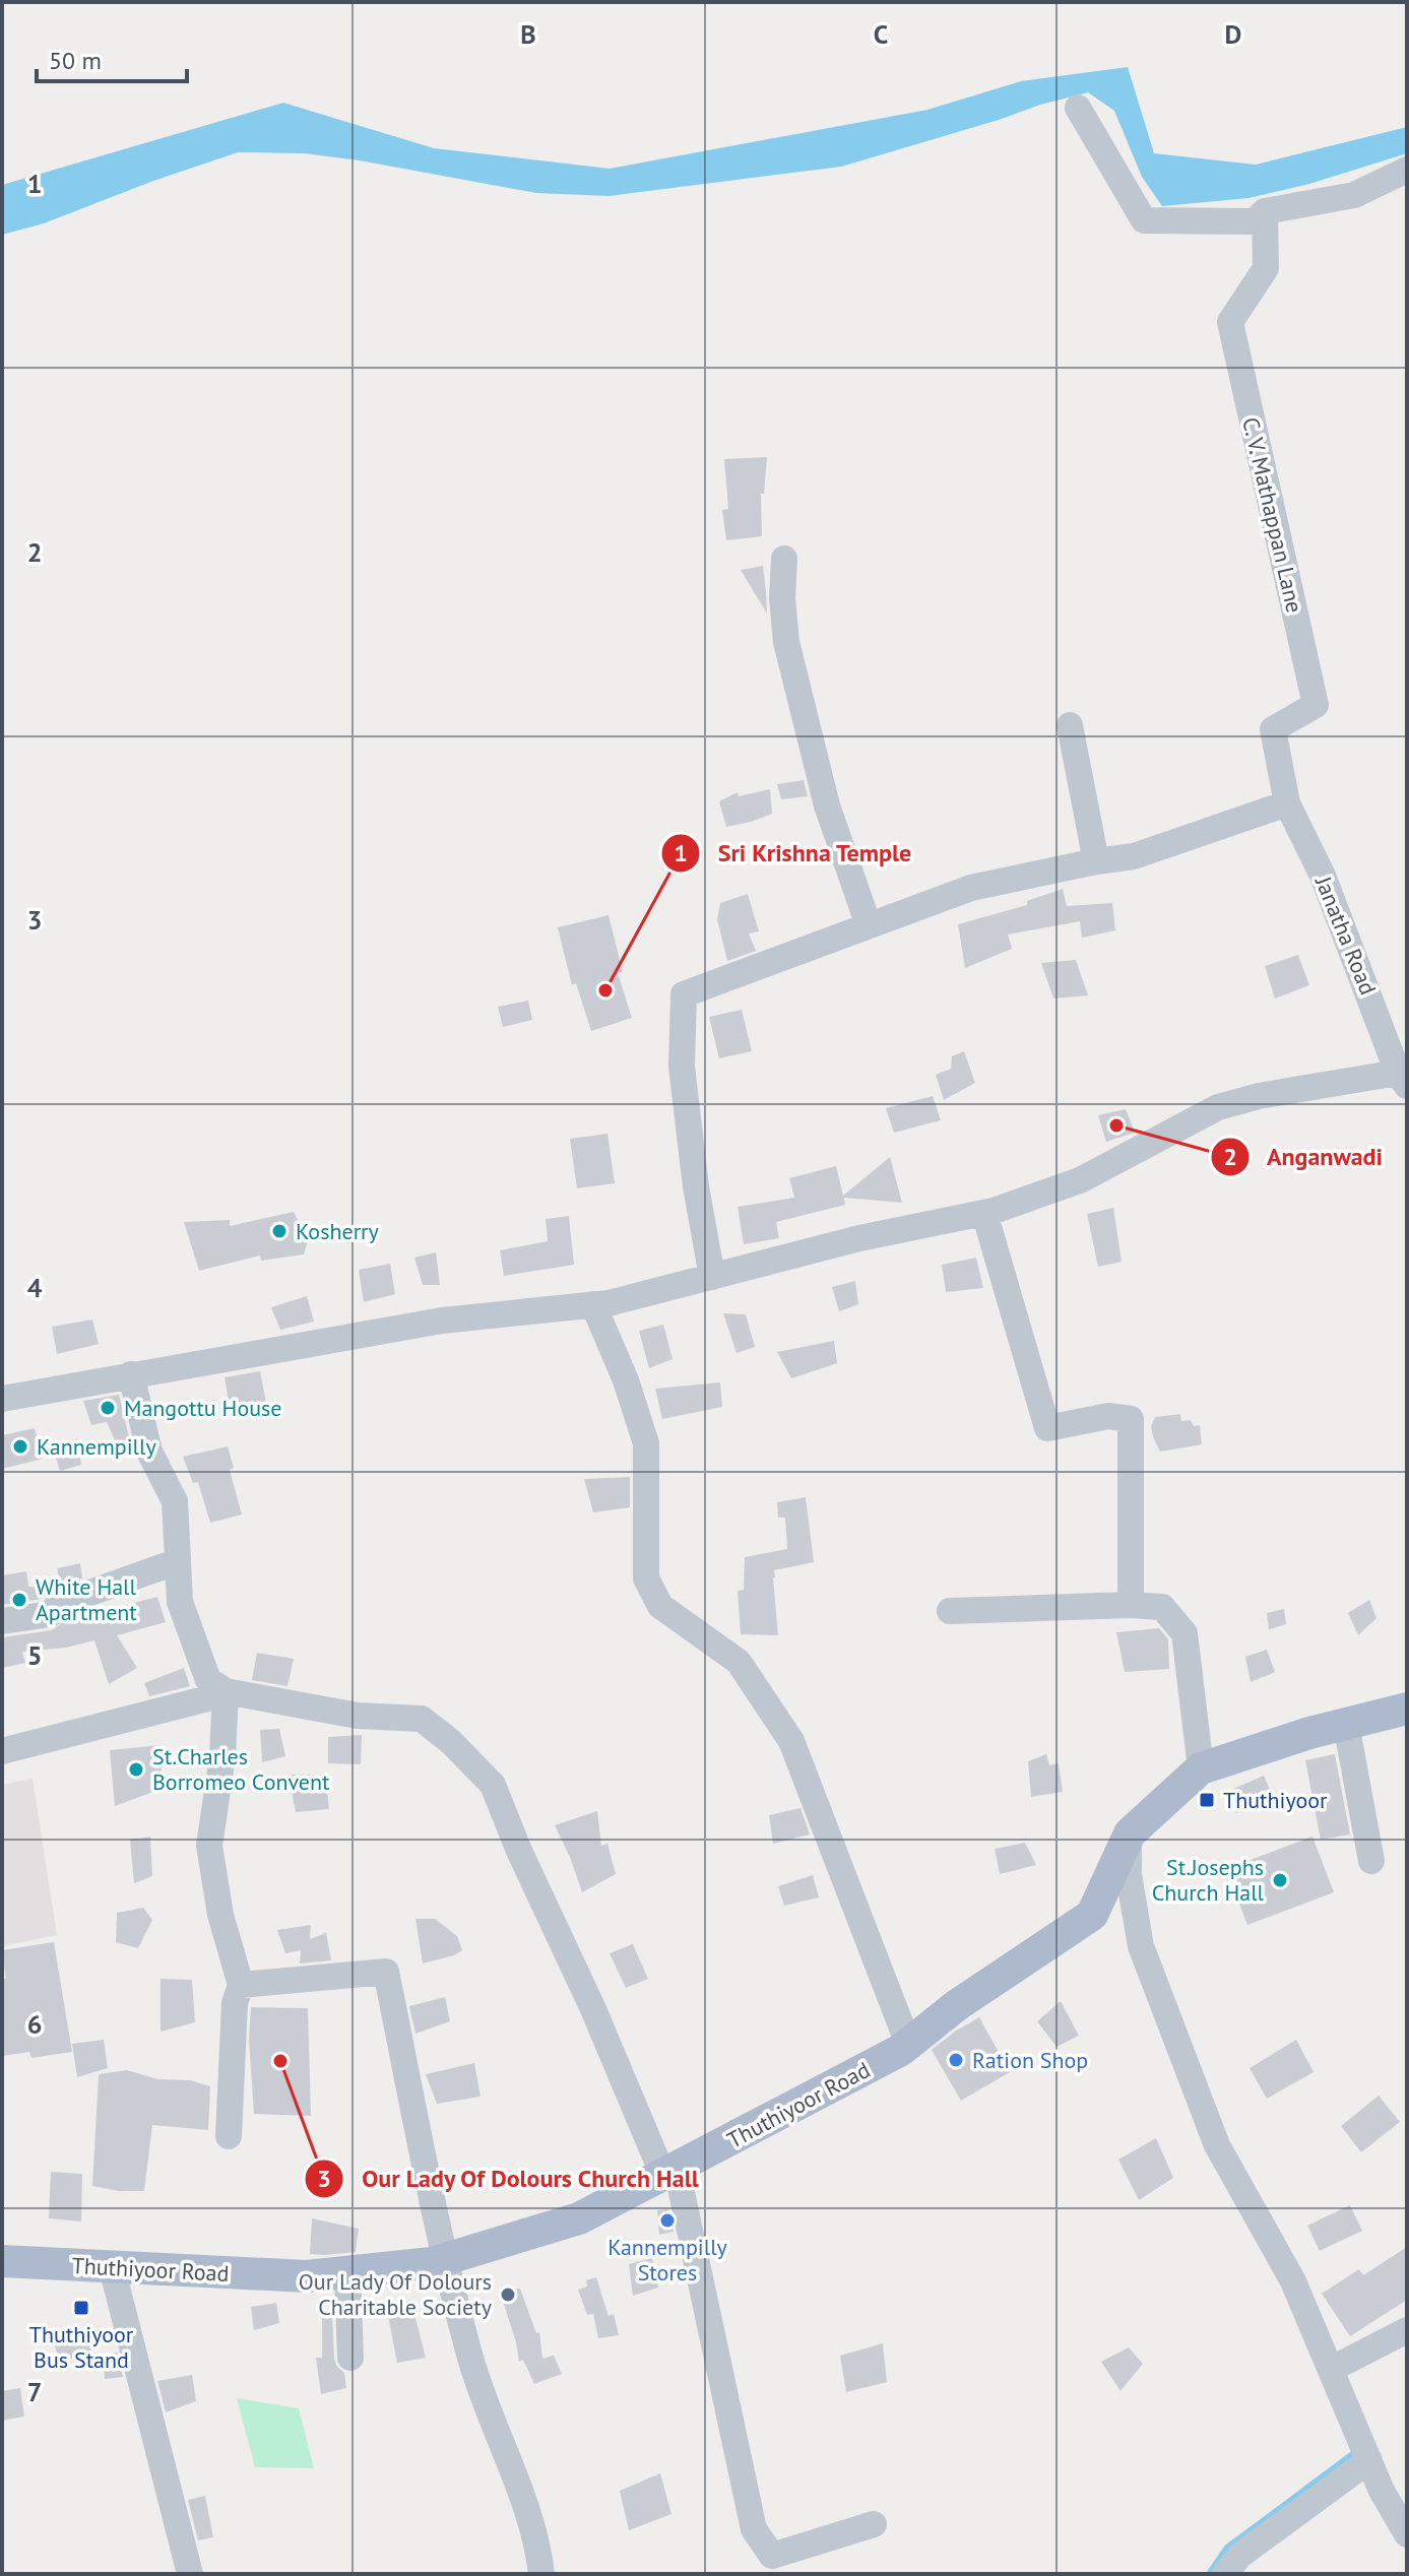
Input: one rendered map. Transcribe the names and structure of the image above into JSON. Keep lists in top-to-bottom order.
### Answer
{
  "streets": {
    "main road": ["Thuthiyoor Road"],
    "street": ["C. V. Mathappan Lane", "Janatha Road"]
  },
  "crossings": [
    ["C. V. Mathappan Lane", "Janatha Road"]
  ],
  "places": {
    "other": [
      "Sri Krishna Temple",
      "Anganwadi",
      "Kosherry",
      "Mangottu House",
      "Kannempilly",
      "White Hall Apartment",
      "St.Charles Borromeo Convent",
      "St.Josephs Church Hall",
      "Ration Shop",
      "Our Lady Of Dolours Church Hall",
      "Kannempilly Stores",
      "Our Lady Of Dolours Charitable Society"
    ],
    "transit": ["Thuthiyoor", "Thuthiyoor Bus Stand"]
  },
  "scale_bar": "50 m",
  "grid": {
    "columns": ["B", "C", "D"],
    "rows": [
      "1",
      "2",
      "3",
      "4",
      "5",
      "6",
      "7"
    ]
  }
}
